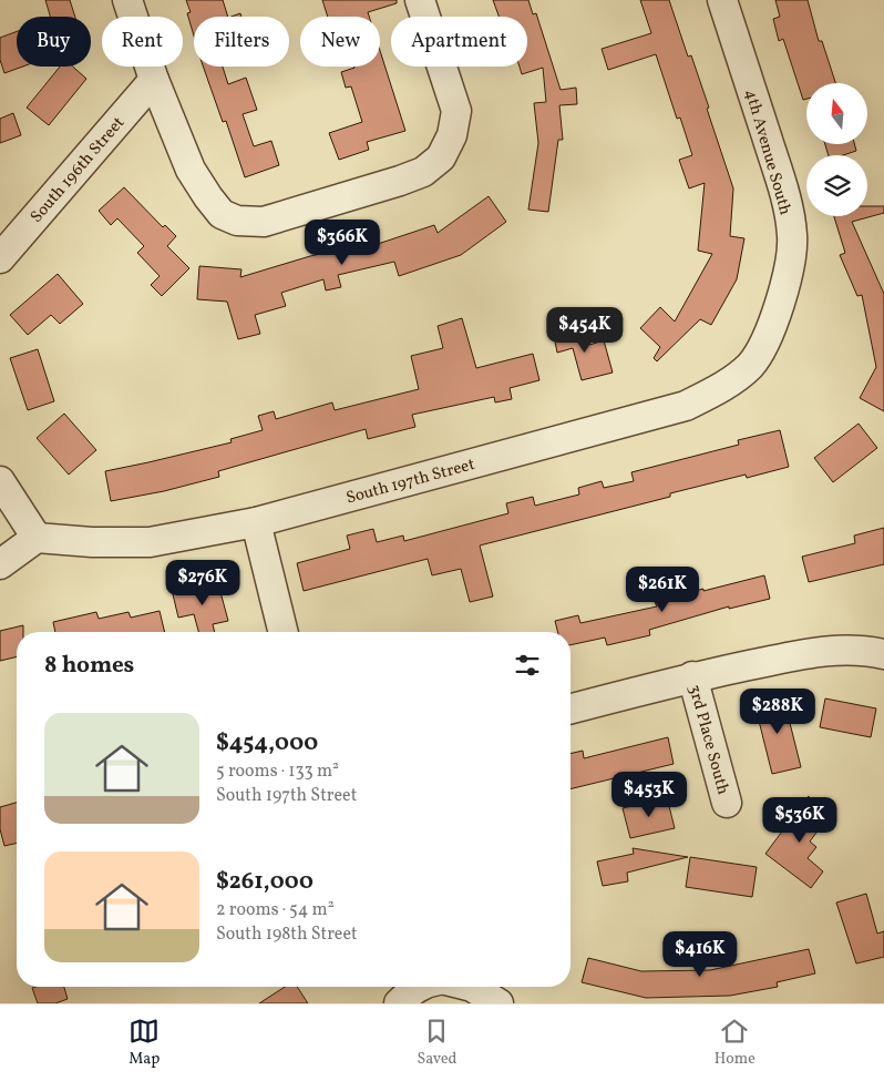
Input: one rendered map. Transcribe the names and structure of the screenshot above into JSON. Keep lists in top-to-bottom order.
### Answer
{
  "streets": {
    "street": [
      "4th Avenue South",
      "South 196th Street",
      "South 197th Street",
      "3rd Place South"
    ]
  },
  "crossings": [
    ["4th Avenue South", "South 197th Street"]
  ],
  "north": "top",
  "page": {
    "chip": [
      "Buy",
      "Rent",
      "Filters",
      "New",
      "Apartment"
    ],
    "price": [
      "$366K",
      "$454K",
      "$276K",
      "$261K",
      "$288K",
      "$453K",
      "$536K",
      "$416K"
    ],
    "heading": "8 homes",
    "list": [
      {
        "name": "$454,000",
        "note": "5 rooms · 133 m² · South 197th Street"
      },
      {
        "name": "$261,000",
        "note": "2 rooms · 54 m² · South 198th Street"
      }
    ],
    "tabs": ["Map", "Saved", "Home"]
  }
}
